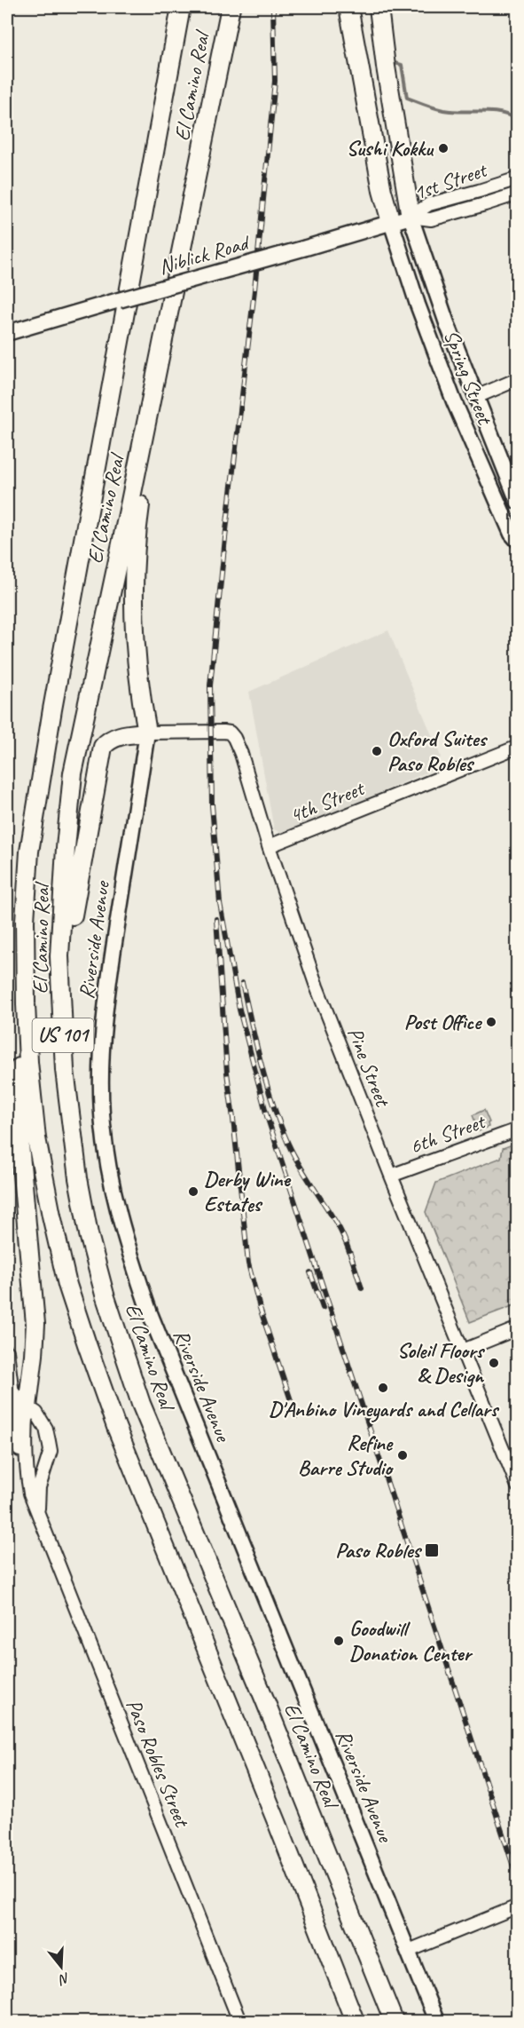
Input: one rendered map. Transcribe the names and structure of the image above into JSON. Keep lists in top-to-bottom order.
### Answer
{
  "streets": {
    "highway": ["El Camino Real", "US 101"],
    "main road": ["Niblick Road", "Spring Street", "Riverside Avenue"],
    "street": [
      "1st Street",
      "4th Street",
      "Pine Street",
      "6th Street",
      "Paso Robles Street"
    ]
  },
  "crossings": [
    ["1st Street", "Niblick Road"],
    ["1st Street", "Spring Street"],
    ["Niblick Road", "Spring Street"],
    ["4th Street", "Pine Street"],
    ["Riverside Avenue", "Pine Street"],
    ["Pine Street", "6th Street"]
  ],
  "places": {
    "other": [
      "Sushi Kokku",
      "Oxford Suites Paso Robles",
      "Post Office",
      "Derby Wine Estates",
      "Soleil Floors & Design",
      "D'Anbino Vineyards and Cellars",
      "Refine Barre Studio",
      "Goodwill Donation Center"
    ],
    "transit": ["Paso Robles"]
  },
  "north": "bottom"
}
